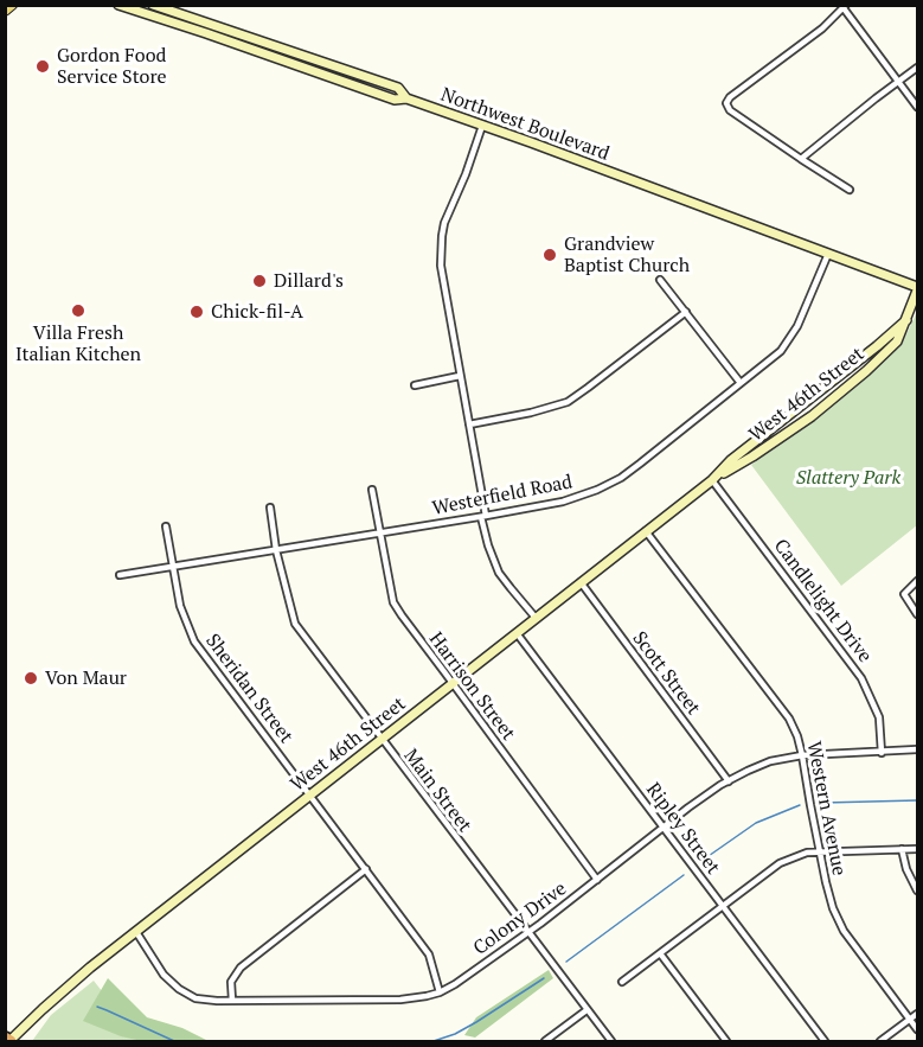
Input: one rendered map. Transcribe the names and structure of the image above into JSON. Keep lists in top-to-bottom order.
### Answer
{
  "streets": {
    "street": [
      "Northwest Boulevard",
      "West 46th Street",
      "Westerfield Road",
      "Candlelight Drive",
      "Scott Street",
      "Harrison Street",
      "Sheridan Street",
      "Main Street",
      "Western Avenue",
      "Ripley Street",
      "Colony Drive"
    ]
  },
  "crossings": [
    ["Northwest Boulevard", "West 46th Street"],
    ["Northwest Boulevard", "Westerfield Road"],
    ["West 46th Street", "Candlelight Drive"],
    ["West 46th Street", "Scott Street"],
    ["West 46th Street", "Harrison Street"],
    ["West 46th Street", "Sheridan Street"],
    ["West 46th Street", "Main Street"],
    ["West 46th Street", "Western Avenue"],
    ["West 46th Street", "Ripley Street"],
    ["West 46th Street", "Colony Drive"],
    ["Westerfield Road", "Harrison Street"],
    ["Westerfield Road", "Sheridan Street"],
    ["Westerfield Road", "Main Street"],
    ["Candlelight Drive", "Colony Drive"],
    ["Scott Street", "Colony Drive"],
    ["Harrison Street", "Colony Drive"],
    ["Sheridan Street", "Colony Drive"],
    ["Main Street", "Colony Drive"],
    ["Western Avenue", "Colony Drive"],
    ["Ripley Street", "Colony Drive"]
  ],
  "parks": ["Slattery Park"],
  "places": [
    "Gordon Food Service Store",
    "Grandview Baptist Church",
    "Dillard's",
    "Villa Fresh Italian Kitchen",
    "Chick-fil-A",
    "Von Maur"
  ]
}
